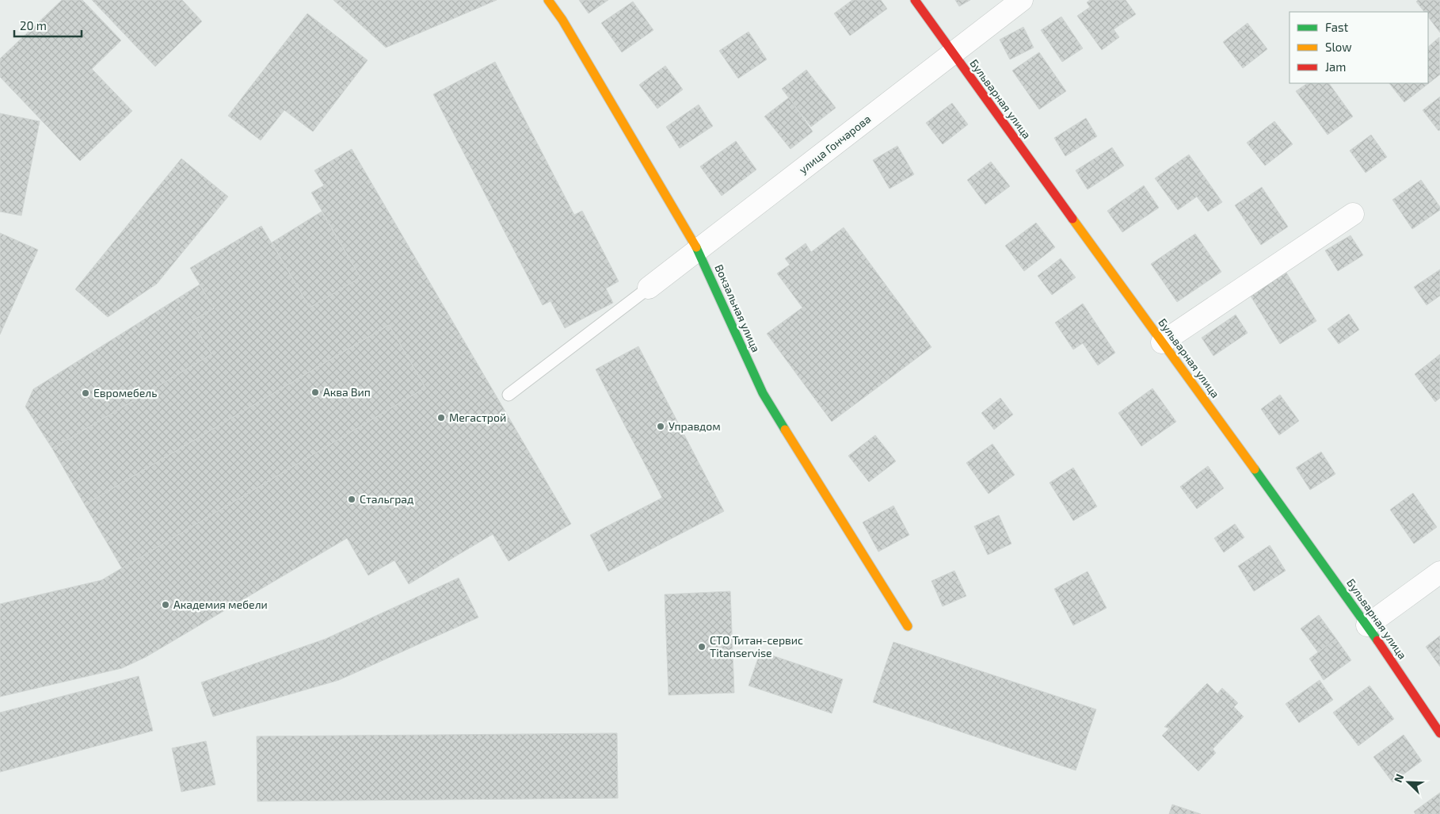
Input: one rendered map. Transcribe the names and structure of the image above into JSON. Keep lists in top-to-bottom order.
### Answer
{
  "streets": {
    "street": ["Бульварная улица", "улица Гончарова", "Вокзальная улица"]
  },
  "crossings": [
    ["Бульварная улица", "улица Гончарова"],
    ["улица Гончарова", "Вокзальная улица"]
  ],
  "places": [
    "Аква Вип",
    "Евромебель",
    "Мегастрой",
    "Управдом",
    "Стальград",
    "Академия мебели",
    "СТО Титан-сервис Titanservise"
  ],
  "legend": ["Fast", "Slow", "Jam"],
  "scale_bar": "20 m",
  "north": "top left"
}
